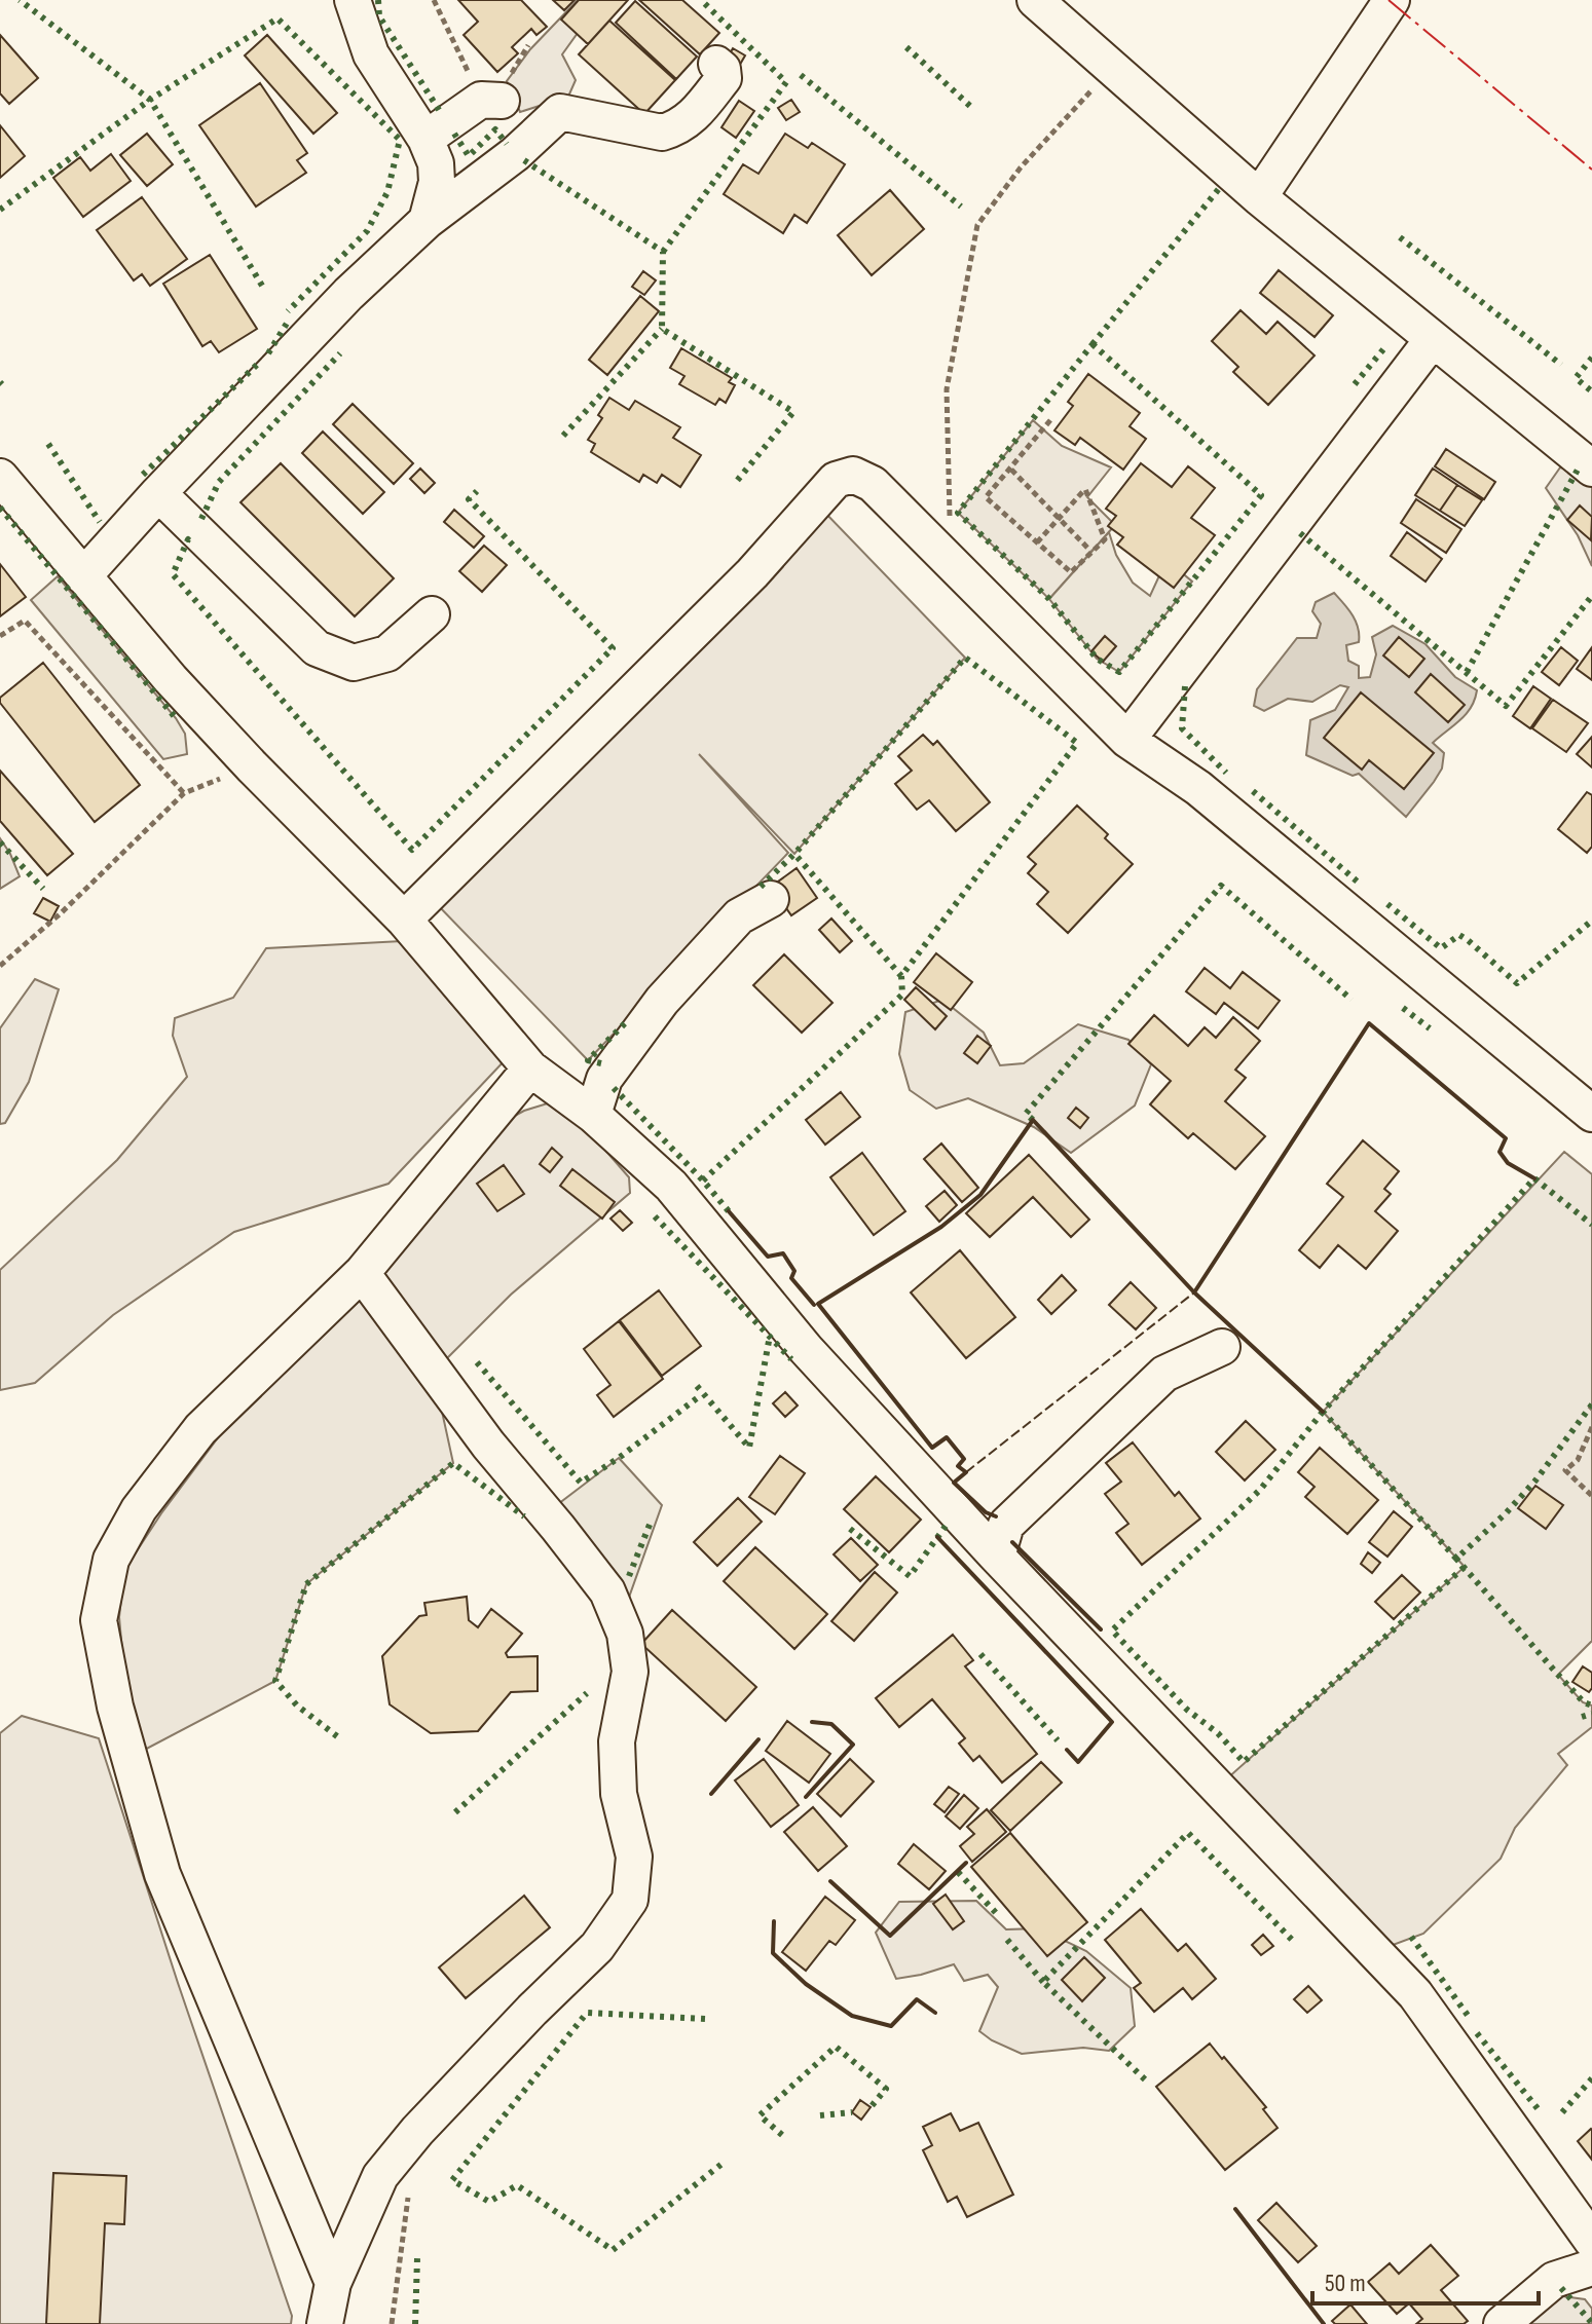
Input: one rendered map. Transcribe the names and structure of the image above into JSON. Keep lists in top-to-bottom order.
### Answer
{
  "scale_bar": "50 m"
}
